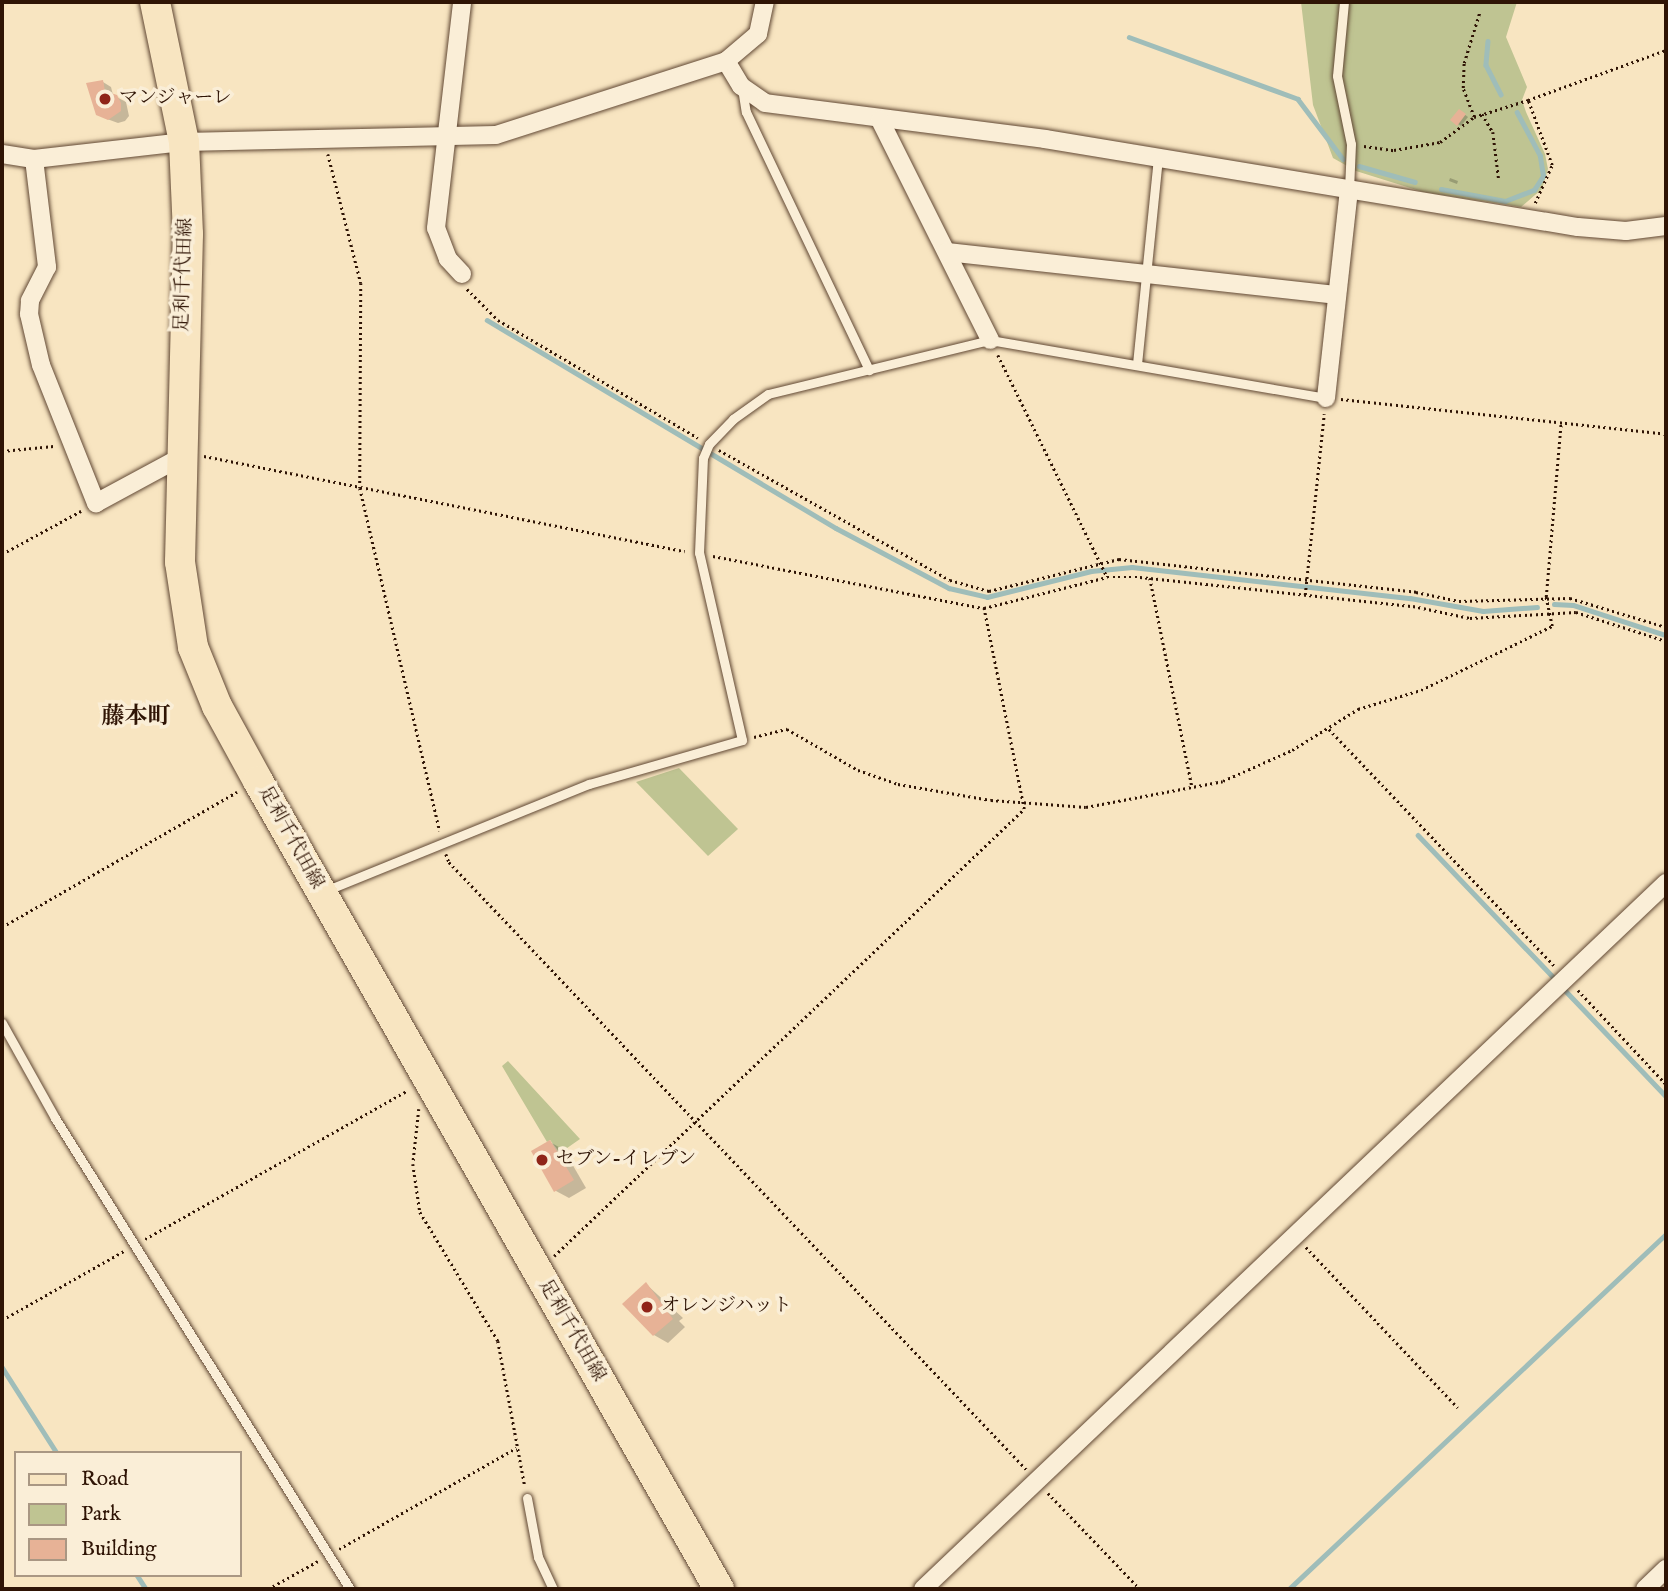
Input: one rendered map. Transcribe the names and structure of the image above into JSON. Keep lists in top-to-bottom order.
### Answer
{
  "streets": {
    "main road": ["足利千代田線"]
  },
  "districts": ["藤本町"],
  "places": ["マンジャーレ", "セブン-イレブン", "オレンジハット"],
  "legend": ["Road", "Park", "Building"]
}
